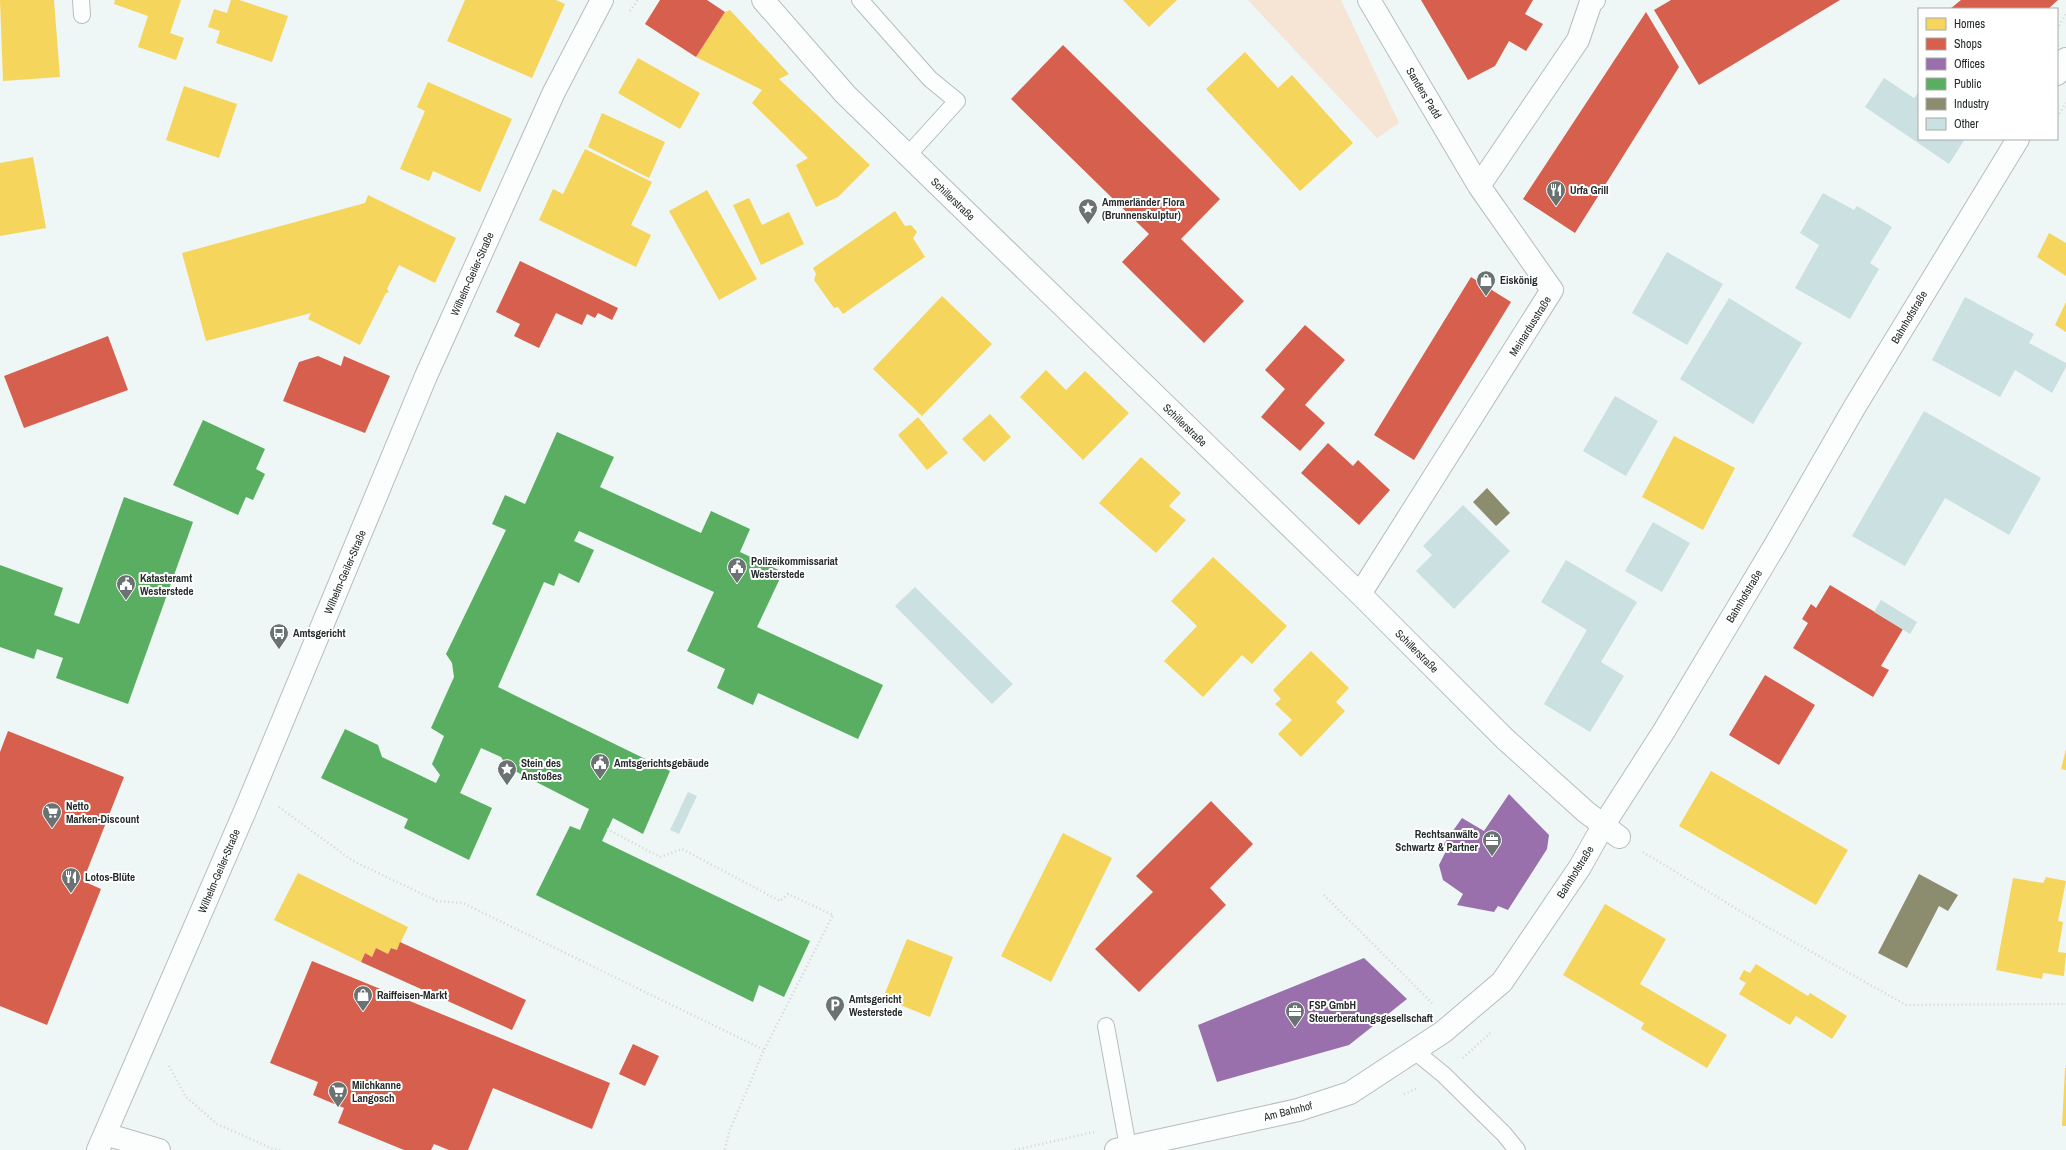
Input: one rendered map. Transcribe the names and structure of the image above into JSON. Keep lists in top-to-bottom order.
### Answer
{
  "streets": {
    "street": [
      "Sanders Padd",
      "Schillerstraße",
      "Wilhelm-Geiler-Straße",
      "Bahnhofstraße",
      "Meinardusstraße",
      "Am Bahnhof"
    ]
  },
  "crossings": [
    ["Sanders Padd", "Meinardusstraße"],
    ["Schillerstraße", "Bahnhofstraße"],
    ["Schillerstraße", "Meinardusstraße"],
    ["Bahnhofstraße", "Am Bahnhof"]
  ],
  "places": {
    "restaurant": ["Urfa Grill", "Lotos-Blüte"],
    "place": ["Ammerländer Flora (Brunnenskulptur)", "Stein des Anstoßes"],
    "shop": ["Eiskönig", "Raiffeisen-Markt"],
    "public building": ["Polizeikommissariat Westerstede", "Katasteramt Westerstede", "Amtsgerichtsgebäude"],
    "bus stop": ["Amtsgericht"],
    "supermarket": ["Netto Marken-Discount", "Milchkanne Langosch"],
    "office": ["Rechtsanwälte Schwartz & Partner", "FSP GmbH Steuerberatungsgesellschaft"],
    "parking": ["Amtsgericht Westerstede"]
  },
  "legend": [
    "Homes",
    "Shops",
    "Offices",
    "Public",
    "Industry",
    "Other"
  ]
}
